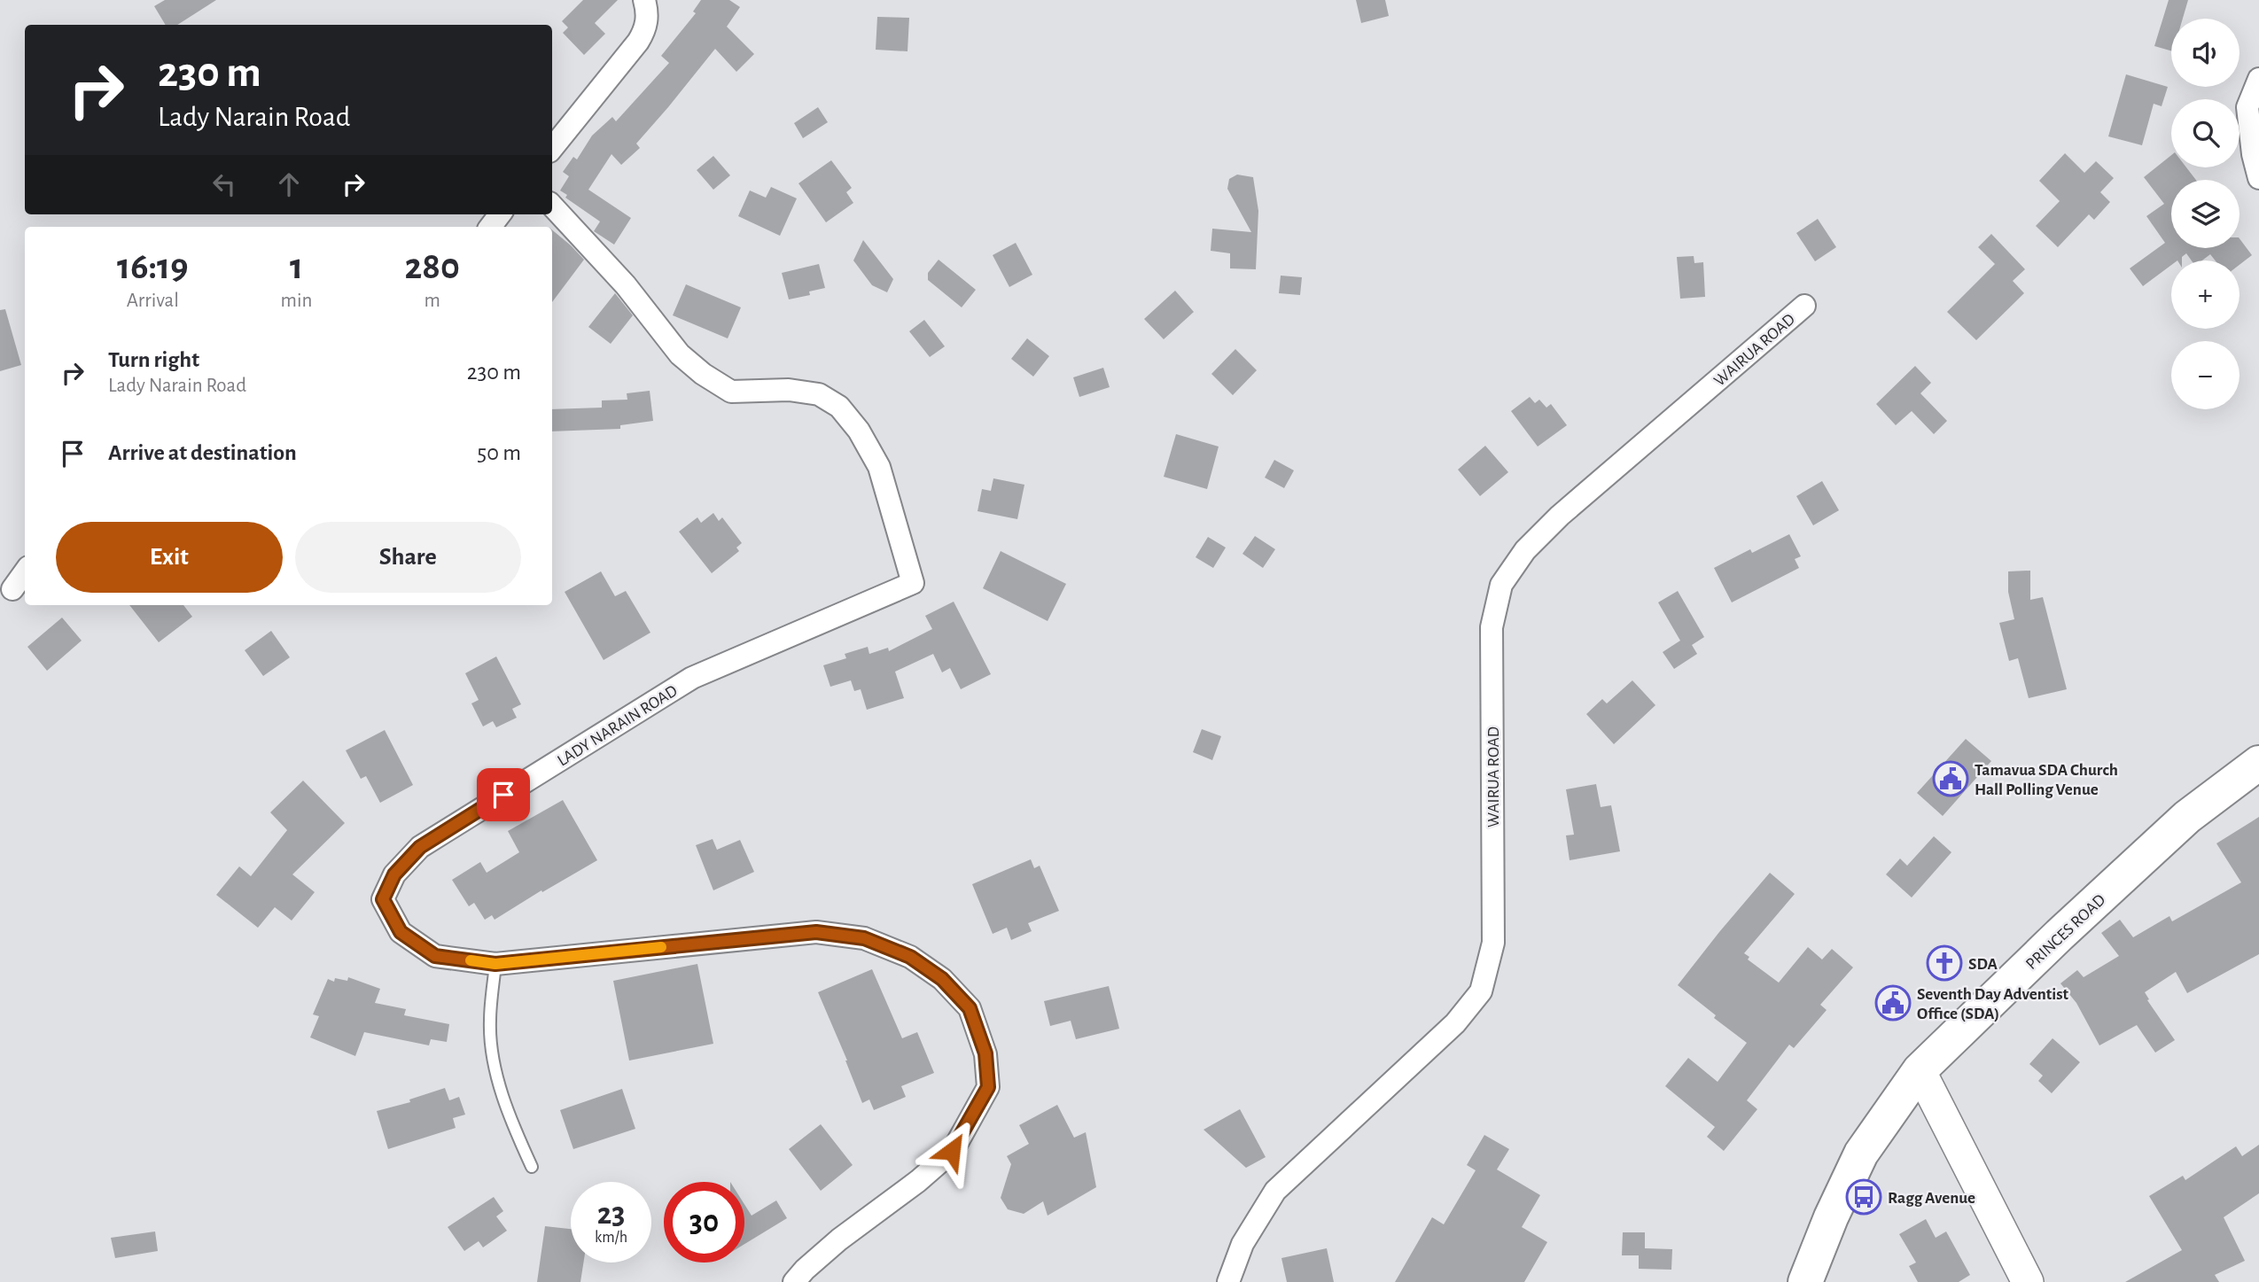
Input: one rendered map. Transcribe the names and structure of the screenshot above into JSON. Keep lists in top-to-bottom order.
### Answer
{
  "streets": {
    "main road": ["PRINCES ROAD"],
    "street": ["WAIRUA ROAD", "LADY NARAIN ROAD"]
  },
  "places": {
    "public building": ["Tamavua SDA Church Hall Polling Venue", "Seventh Day Adventist Office (SDA)"],
    "church": ["SDA"],
    "bus stop": ["Ragg Avenue"]
  },
  "page": {
    "map_buttons": ["+", "−"],
    "turn": ["230 m", "Lady Narain Road"],
    "eta": [
      "16:19",
      "Arrival",
      "1",
      "min",
      "280",
      "m"
    ],
    "list": [
      {
        "name": "Turn right",
        "note": "Lady Narain Road",
        "value": "230 m"
      },
      {
        "name": "Arrive at destination",
        "value": "50 m"
      }
    ],
    "buttons": ["Exit", "Share"],
    "speed": "23 km/h",
    "limit": "30"
  }
}
